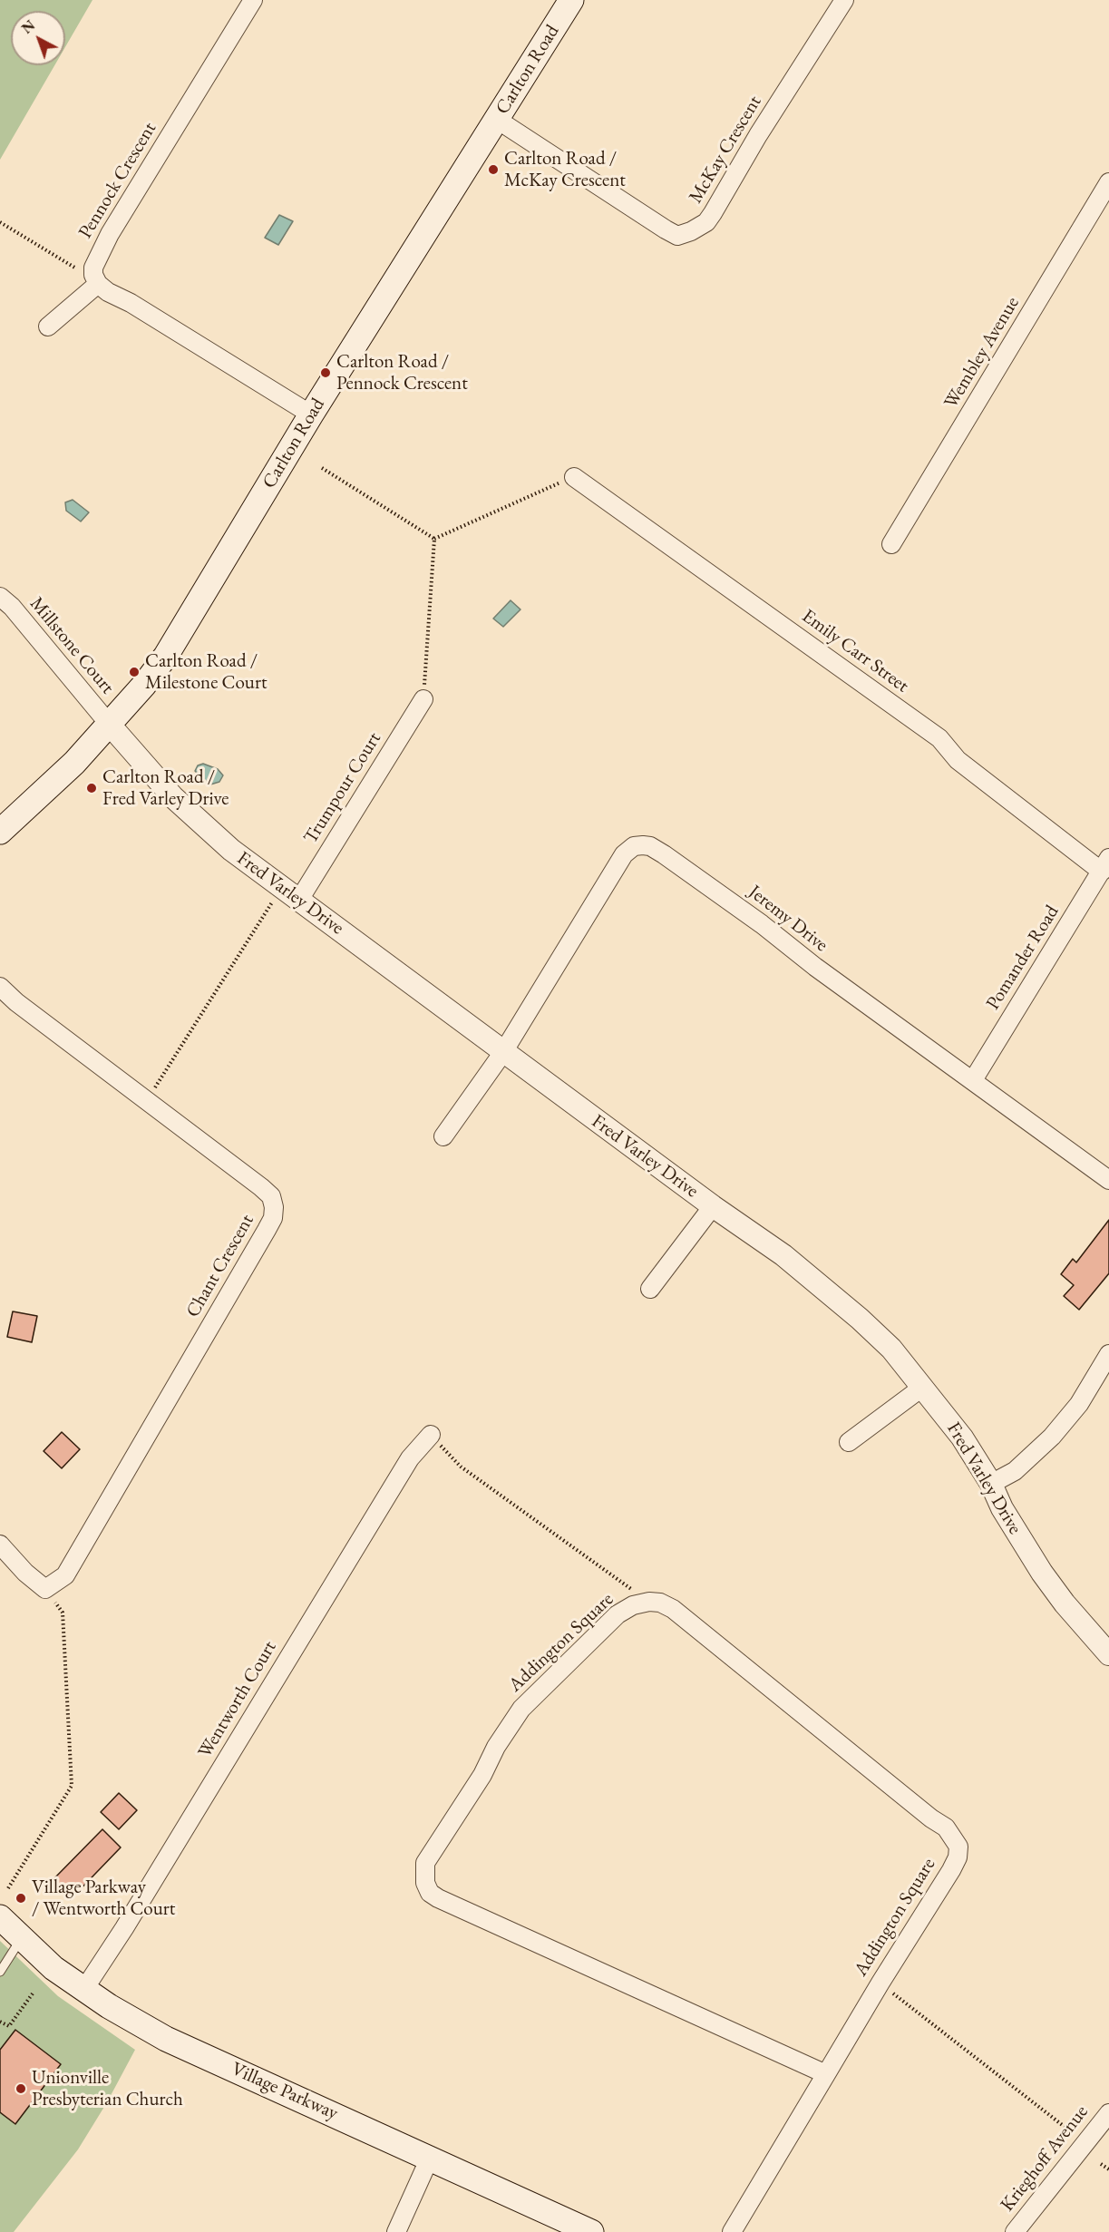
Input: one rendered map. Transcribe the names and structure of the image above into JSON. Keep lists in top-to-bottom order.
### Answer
{
  "streets": {
    "main road": ["Carlton Road", "Village Parkway"],
    "street": [
      "McKay Crescent",
      "Pennock Crescent",
      "Wembley Avenue",
      "Millstone Court",
      "Emily Carr Street",
      "Trumpour Court",
      "Fred Varley Drive",
      "Jeremy Drive",
      "Pomander Road",
      "Chant Crescent",
      "Addington Square",
      "Wentworth Court",
      "Krieghoff Avenue"
    ]
  },
  "crossings": [
    ["Carlton Road", "McKay Crescent"],
    ["Carlton Road", "Millstone Court"],
    ["Carlton Road", "Fred Varley Drive"],
    ["Millstone Court", "Fred Varley Drive"],
    ["Emily Carr Street", "Pomander Road"],
    ["Trumpour Court", "Fred Varley Drive"],
    ["Fred Varley Drive", "Jeremy Drive"],
    ["Jeremy Drive", "Pomander Road"],
    ["Wentworth Court", "Village Parkway"]
  ],
  "places": [
    "Carlton Road / McKay Crescent",
    "Carlton Road / Pennock Crescent",
    "Carlton Road / Milestone Court",
    "Carlton Road / Fred Varley Drive",
    "Village Parkway / Wentworth Court",
    "Unionville Presbyterian Church"
  ],
  "north": "top left"
}
